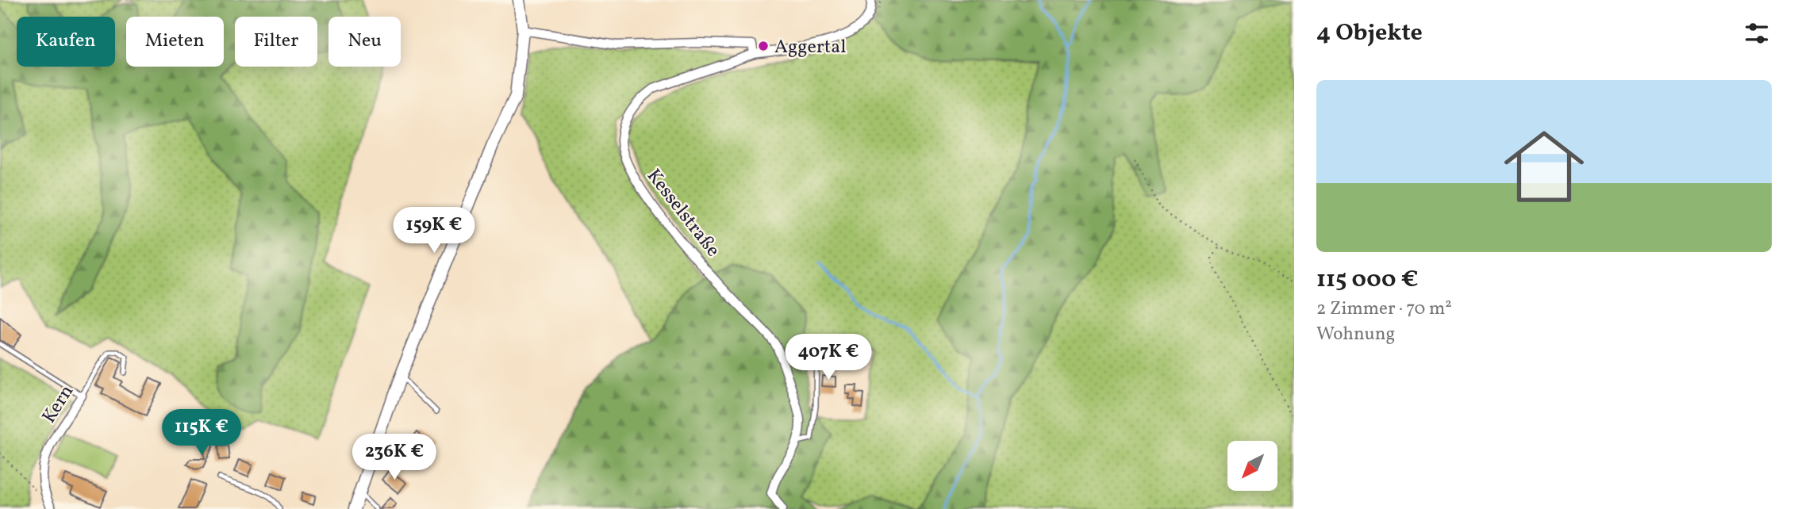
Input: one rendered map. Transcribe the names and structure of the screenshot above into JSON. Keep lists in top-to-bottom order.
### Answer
{
  "streets": {
    "street": ["Kesselstraße", "Kern"]
  },
  "places": ["Aggertal"],
  "north": "bottom left",
  "page": {
    "heading": "4 Objekte",
    "chip": [
      "Kaufen",
      "Mieten",
      "Filter",
      "Neu"
    ],
    "list": [
      {
        "name": "115 000 €",
        "note": "2 Zimmer · 70 m² · Wohnung"
      }
    ],
    "price": [
      "159K €",
      "407K €",
      "115K €",
      "236K €"
    ]
  }
}
